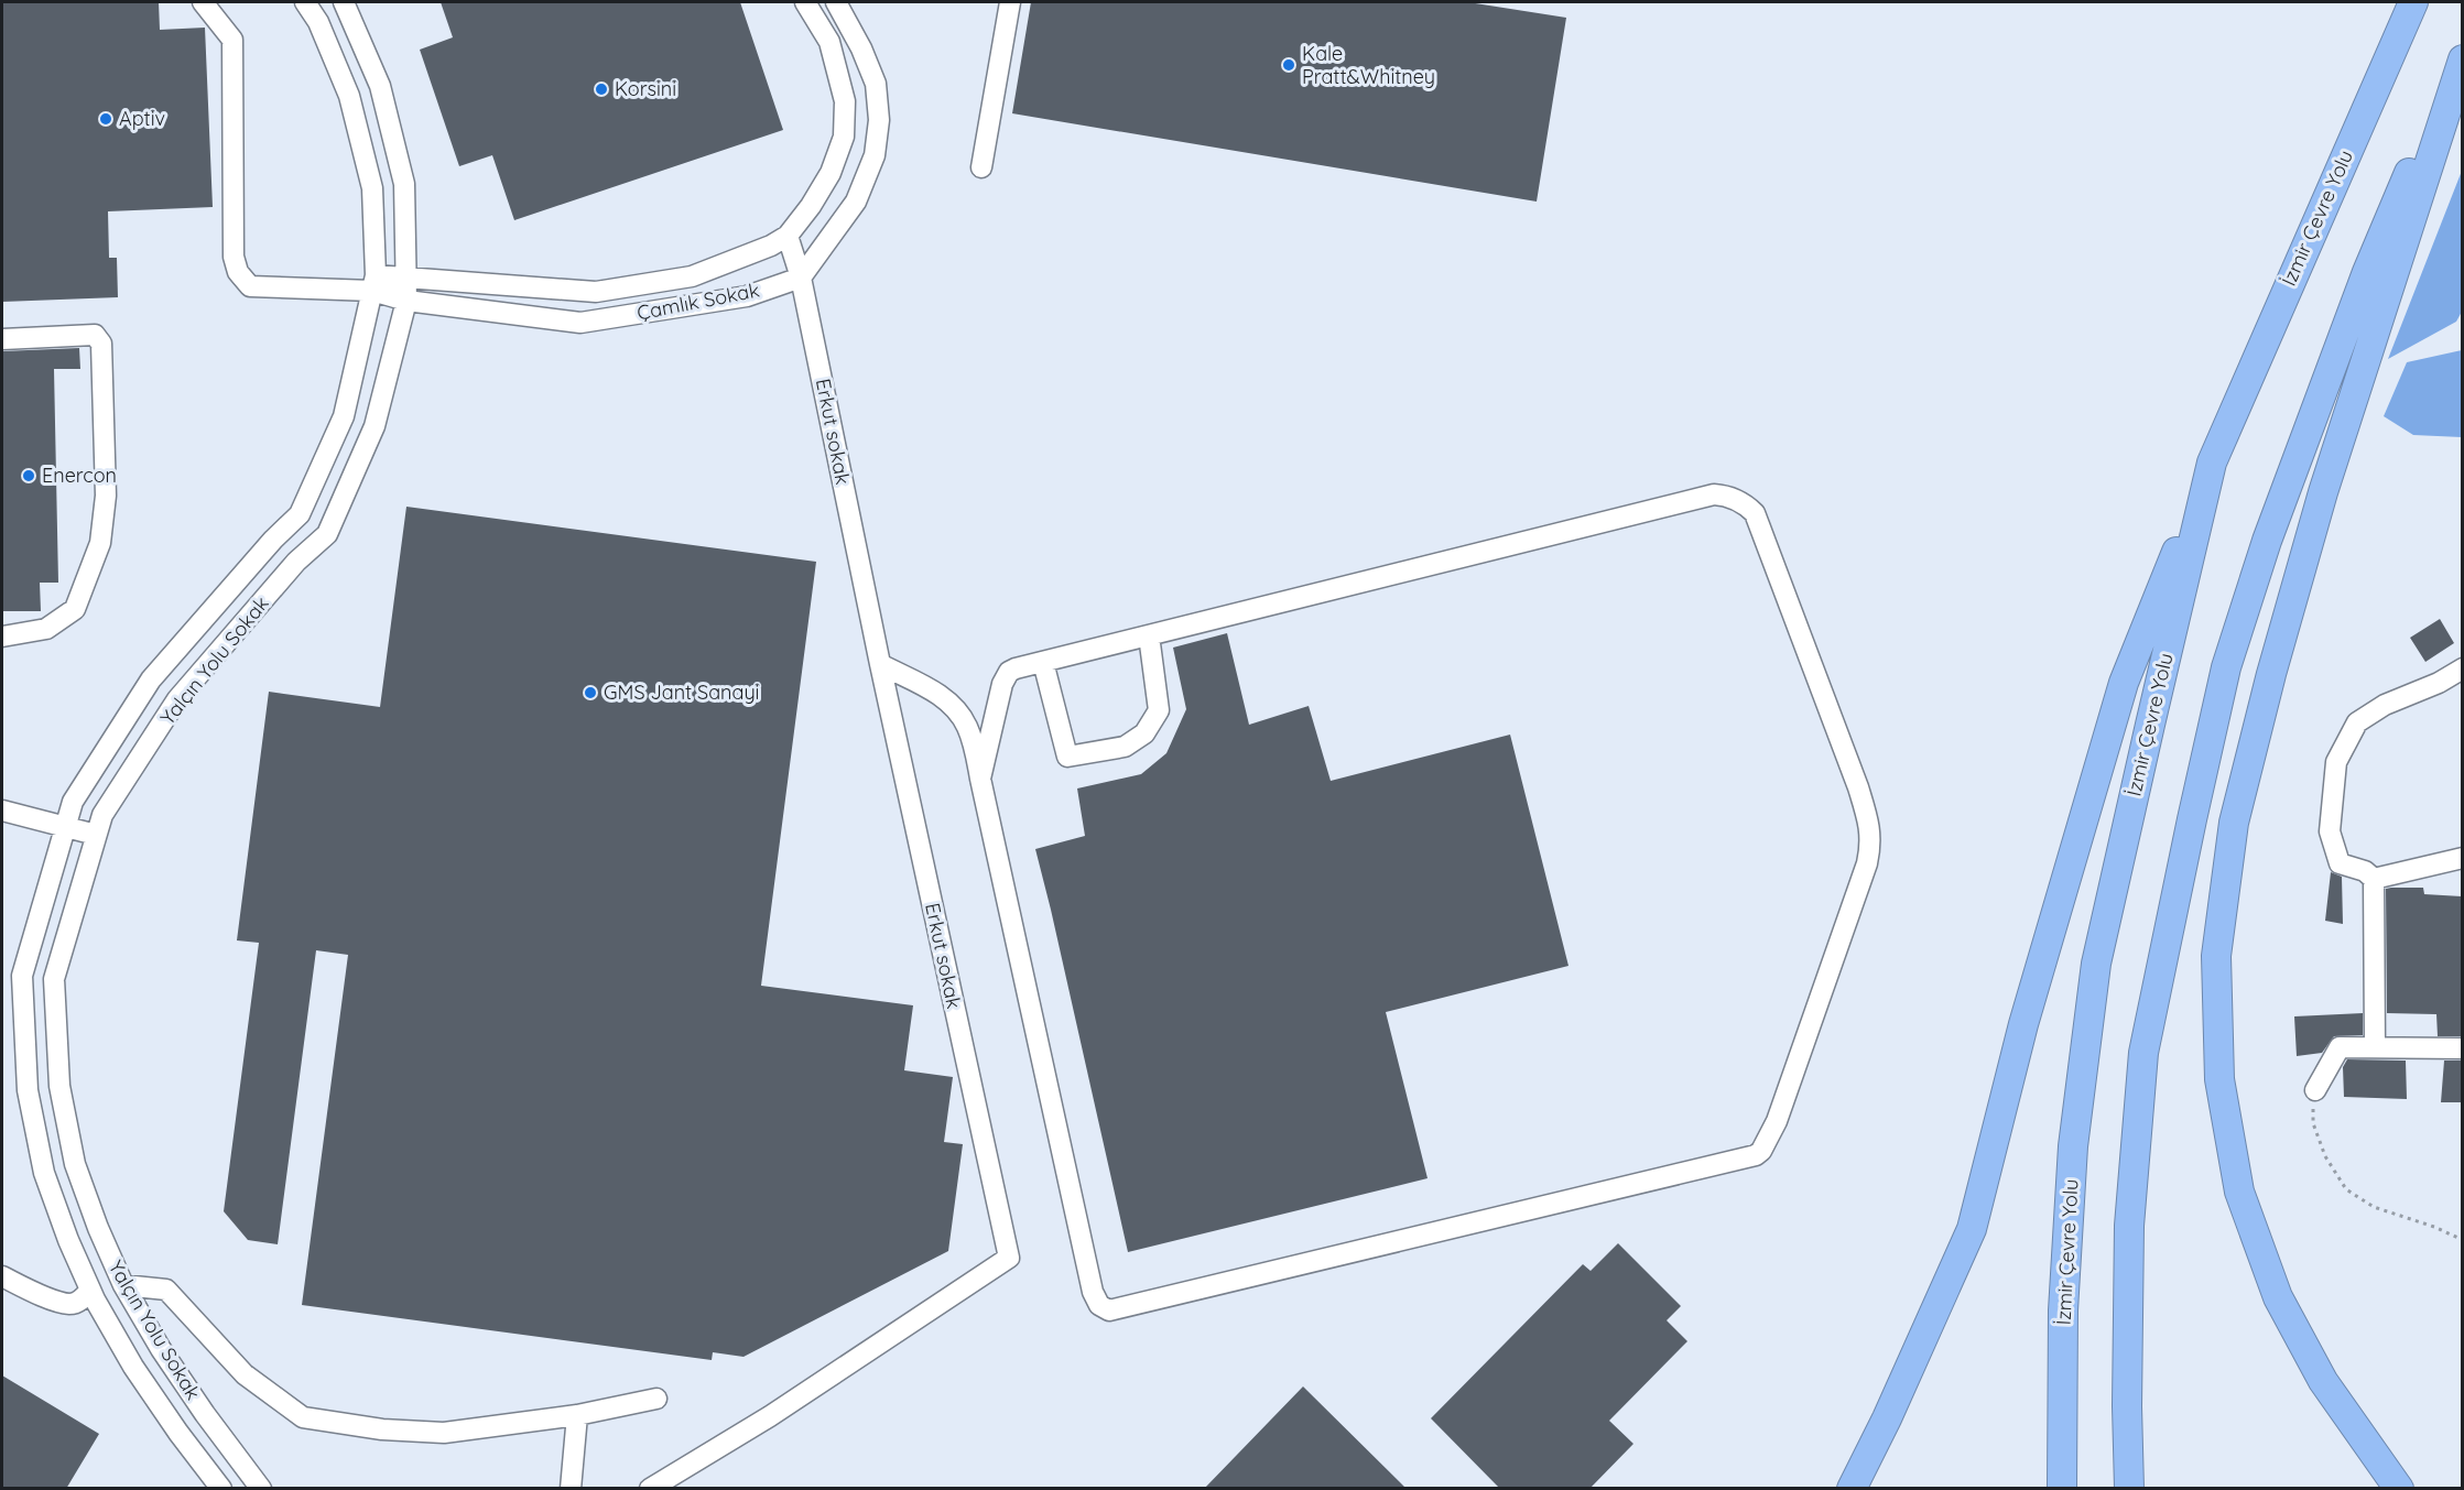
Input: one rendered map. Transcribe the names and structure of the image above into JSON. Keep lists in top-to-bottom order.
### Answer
{
  "streets": {
    "highway": ["İzmir Çevre Yolu"],
    "street": ["Çamlık Sokak", "Erkut sokak", "Yalçın Yolu Sokak"]
  },
  "crossings": [
    ["Çamlık Sokak", "Erkut sokak"],
    ["Çamlık Sokak", "Yalçın Yolu Sokak"]
  ],
  "places": [
    "Kale Pratt&Whitney",
    "Korsini",
    "Aptiv",
    "Enercon",
    "GMS Jant Sanayi"
  ]
}
